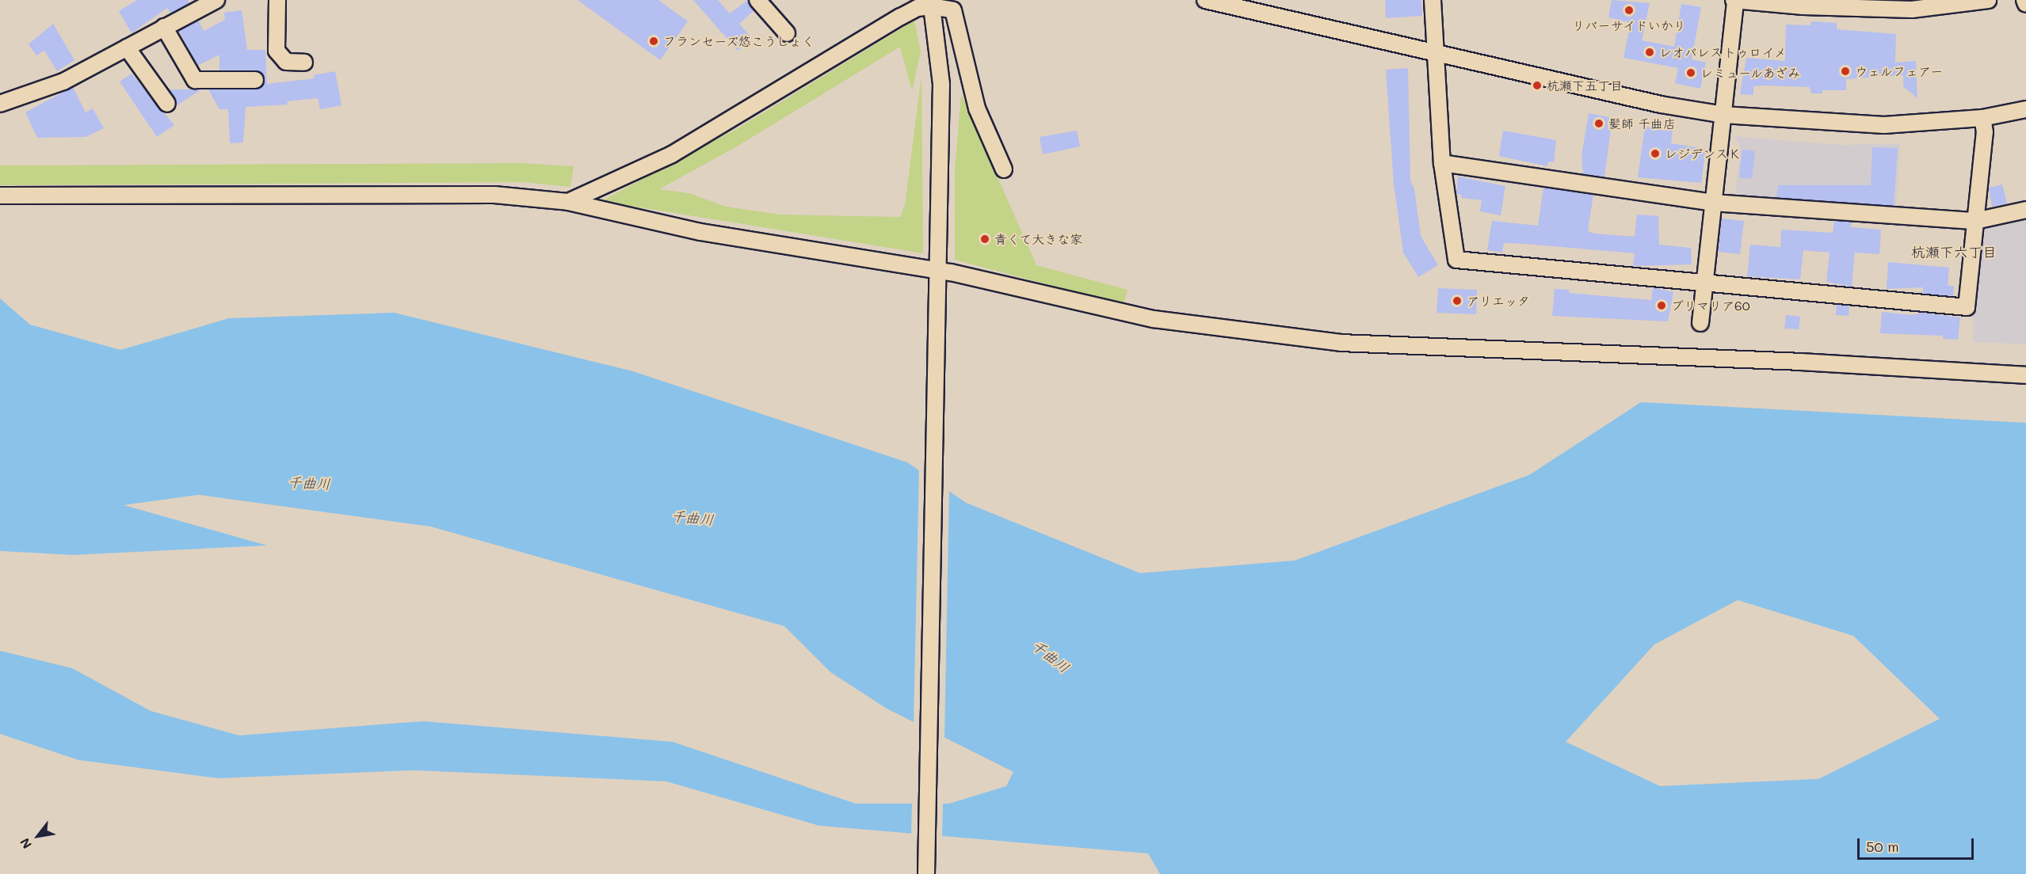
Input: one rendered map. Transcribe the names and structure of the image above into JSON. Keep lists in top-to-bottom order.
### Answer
{
  "districts": ["杭瀬下六丁目"],
  "water": ["千曲川"],
  "places": [
    "リバーサイドいかり",
    "フランセーズ悠こうしょく",
    "レオパレストゥロイメ",
    "ウェルフェアー",
    "レミュールあざみ",
    "杭瀬下五丁目",
    "髪師 千曲店",
    "レジデンスＫ",
    "青くて大きな家",
    "アリエッタ",
    "プリマリア60"
  ],
  "scale_bar": "50 m",
  "north": "bottom left"
}
